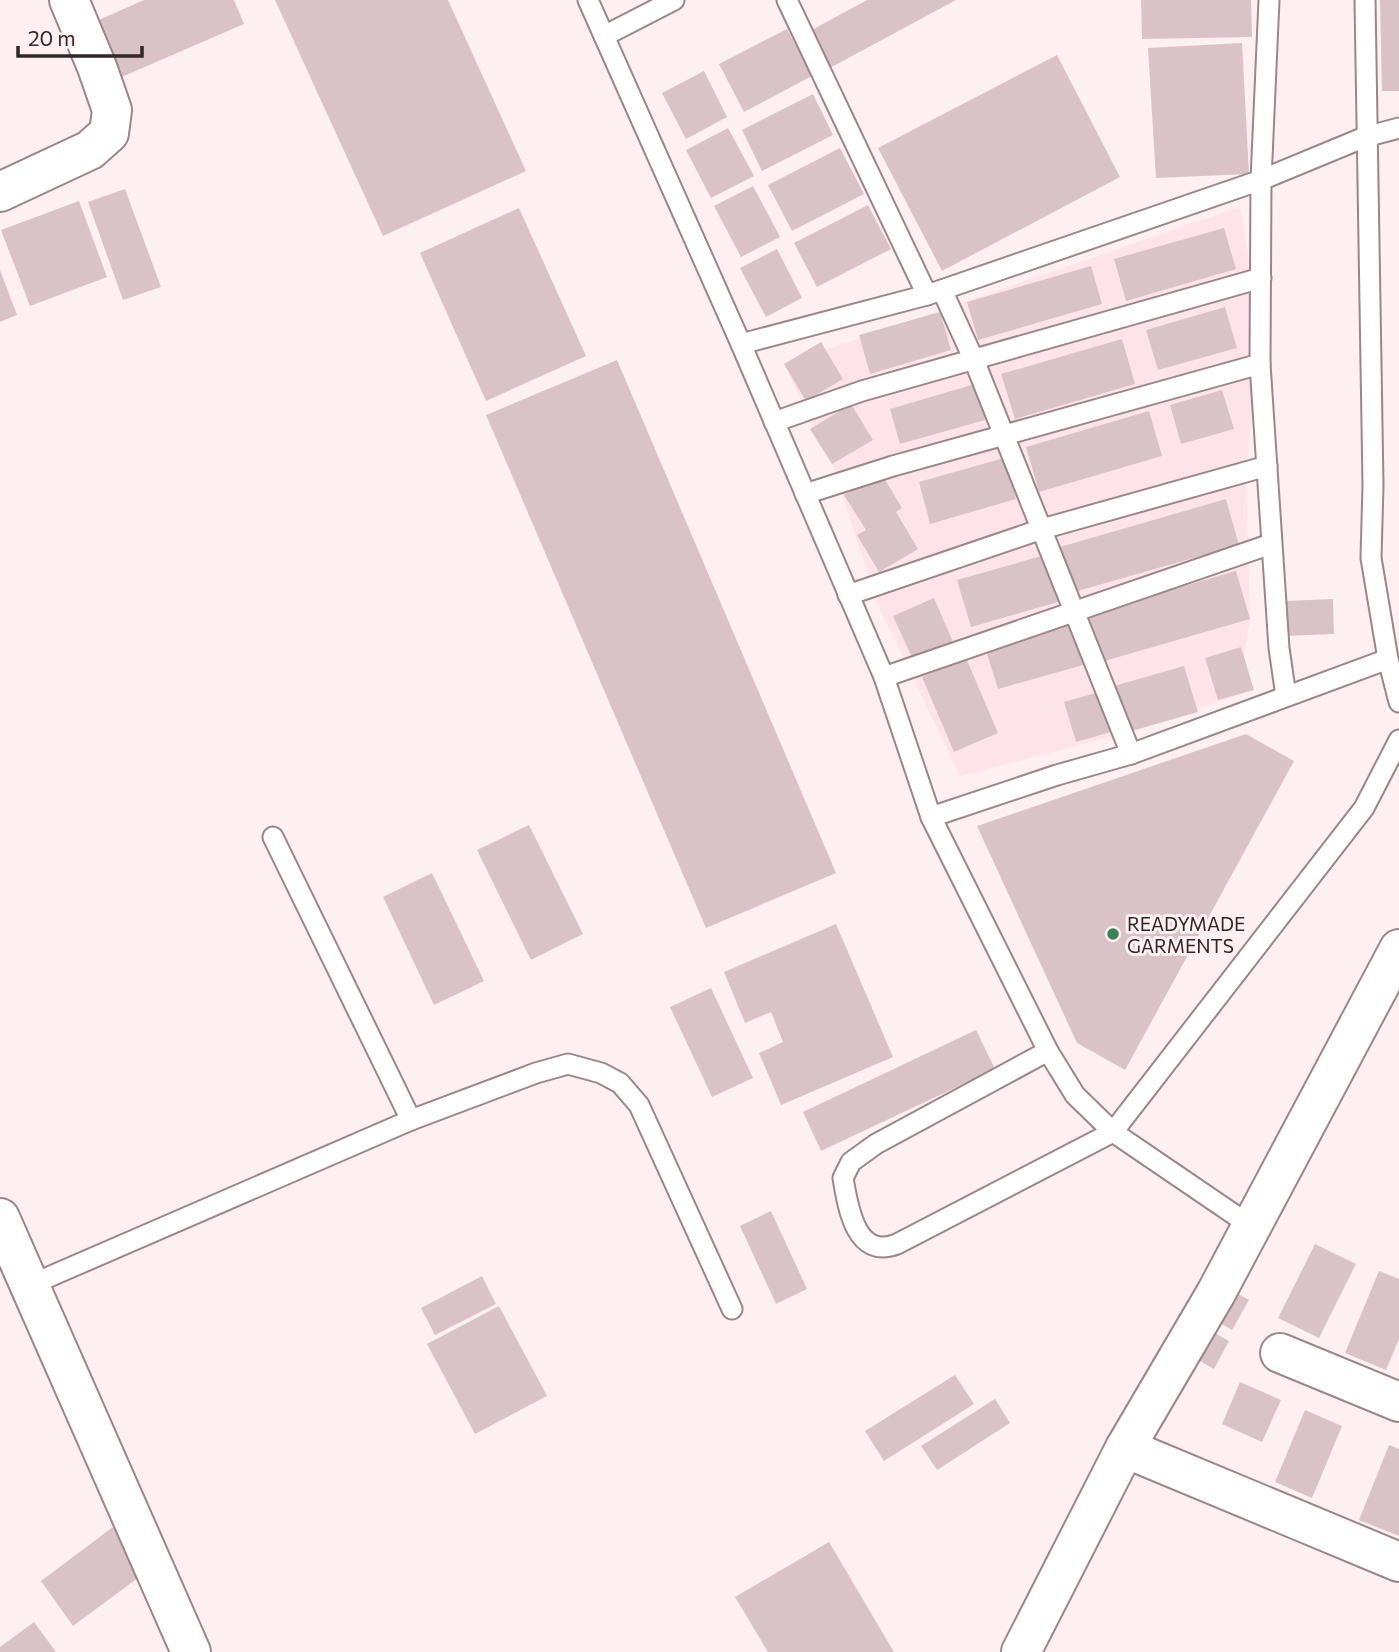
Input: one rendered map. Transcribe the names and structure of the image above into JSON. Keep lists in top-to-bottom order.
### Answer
{
  "places": ["READYMADE GARMENTS"],
  "scale_bar": "20 m"
}
